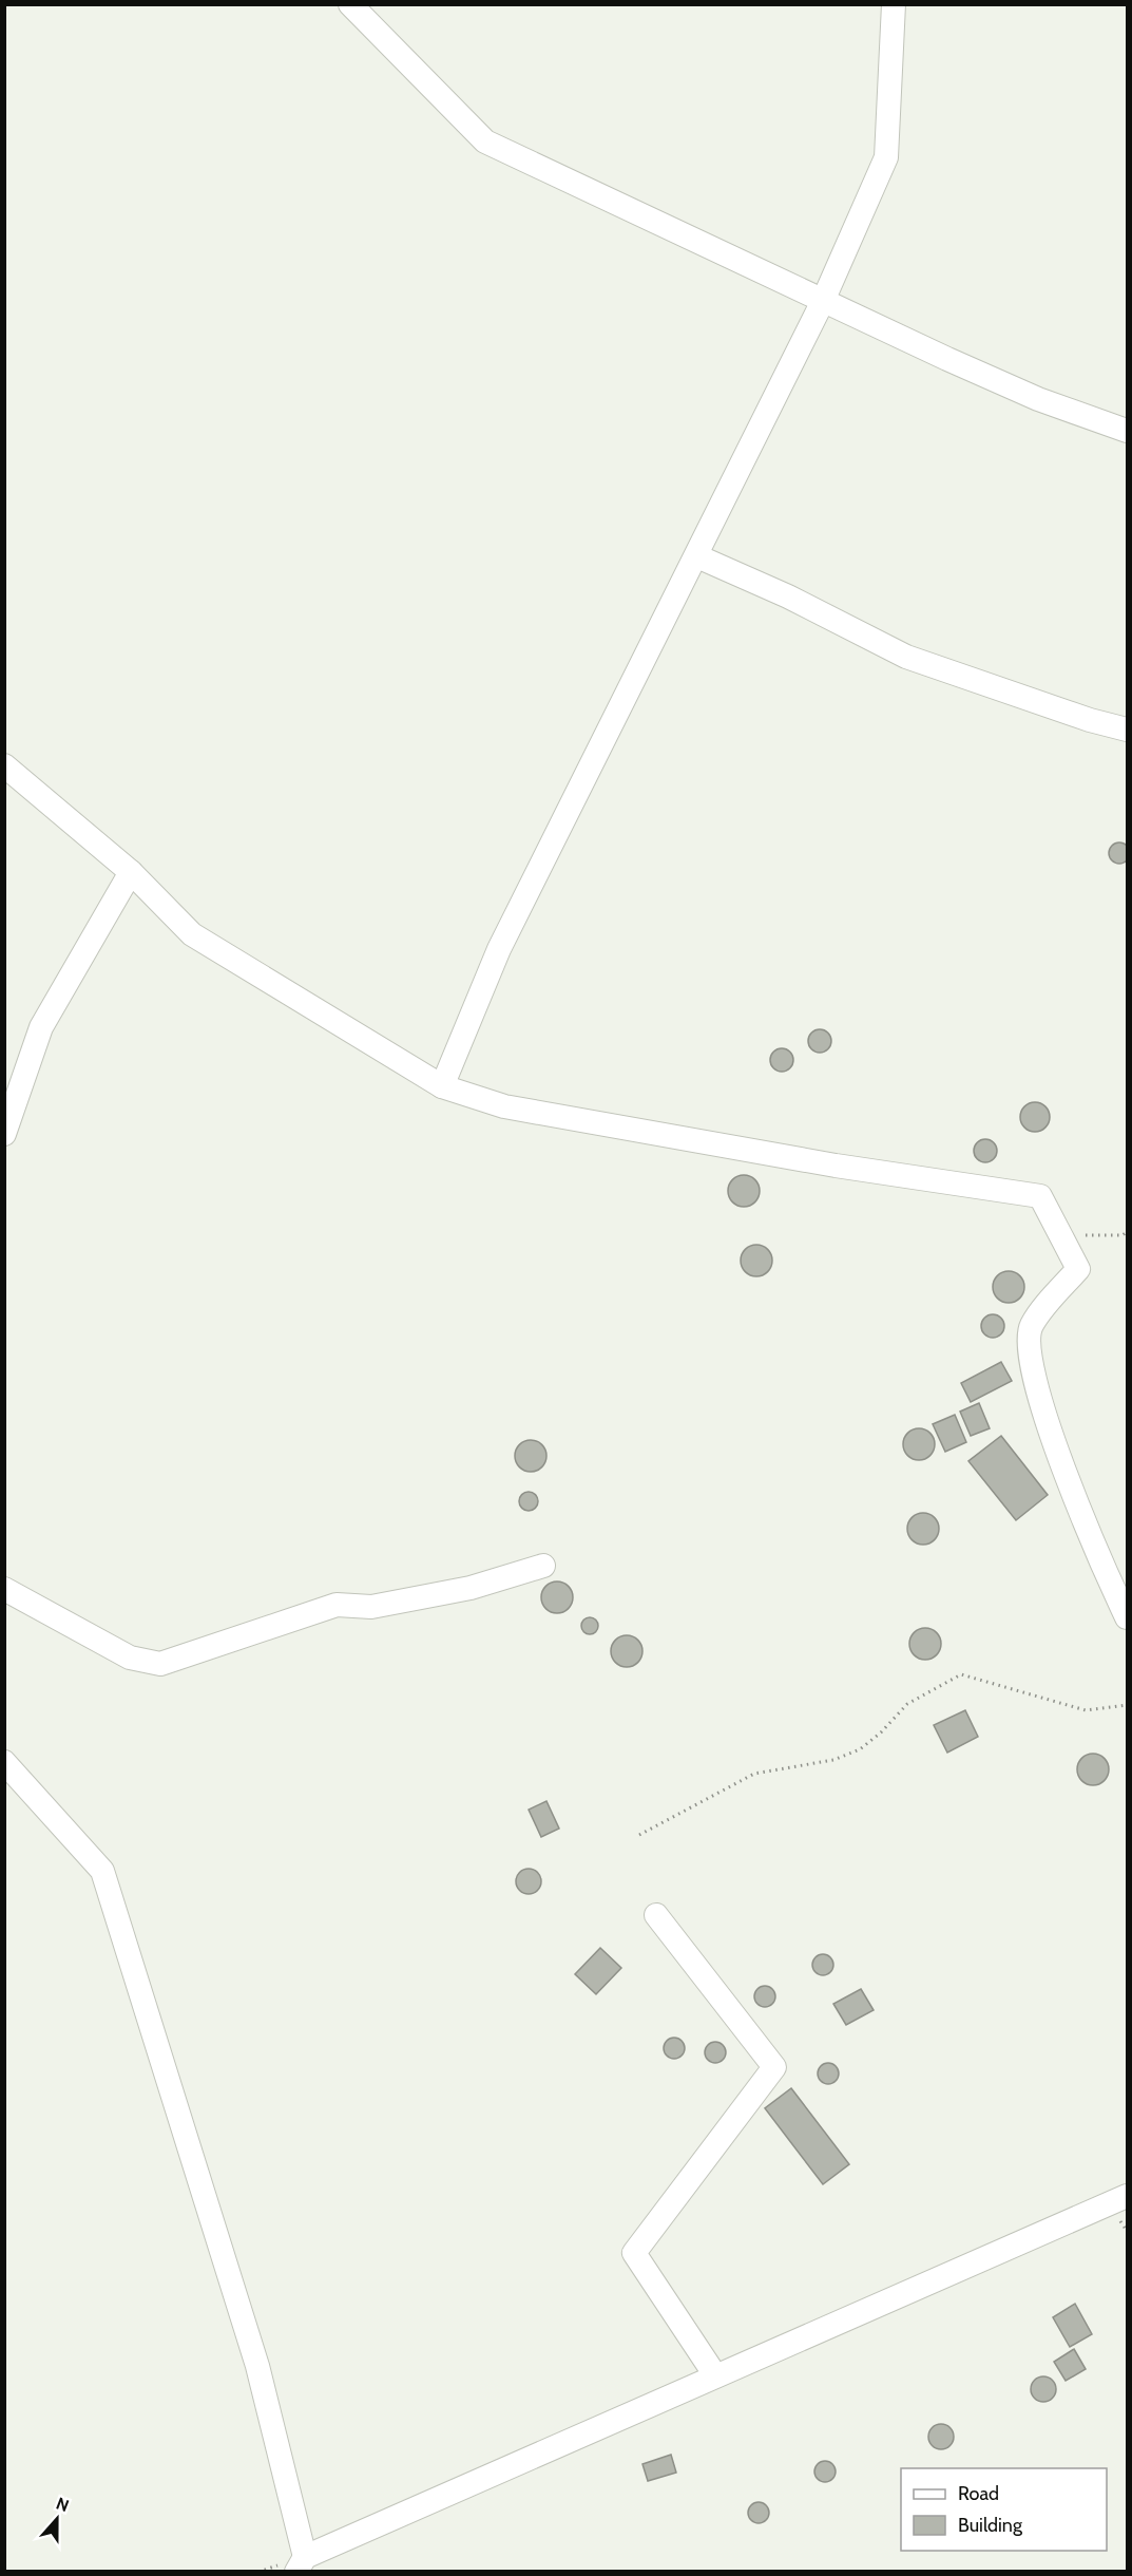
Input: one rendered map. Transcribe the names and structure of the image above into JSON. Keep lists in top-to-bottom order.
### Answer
{
  "legend": ["Road", "Building"],
  "north": "top"
}
